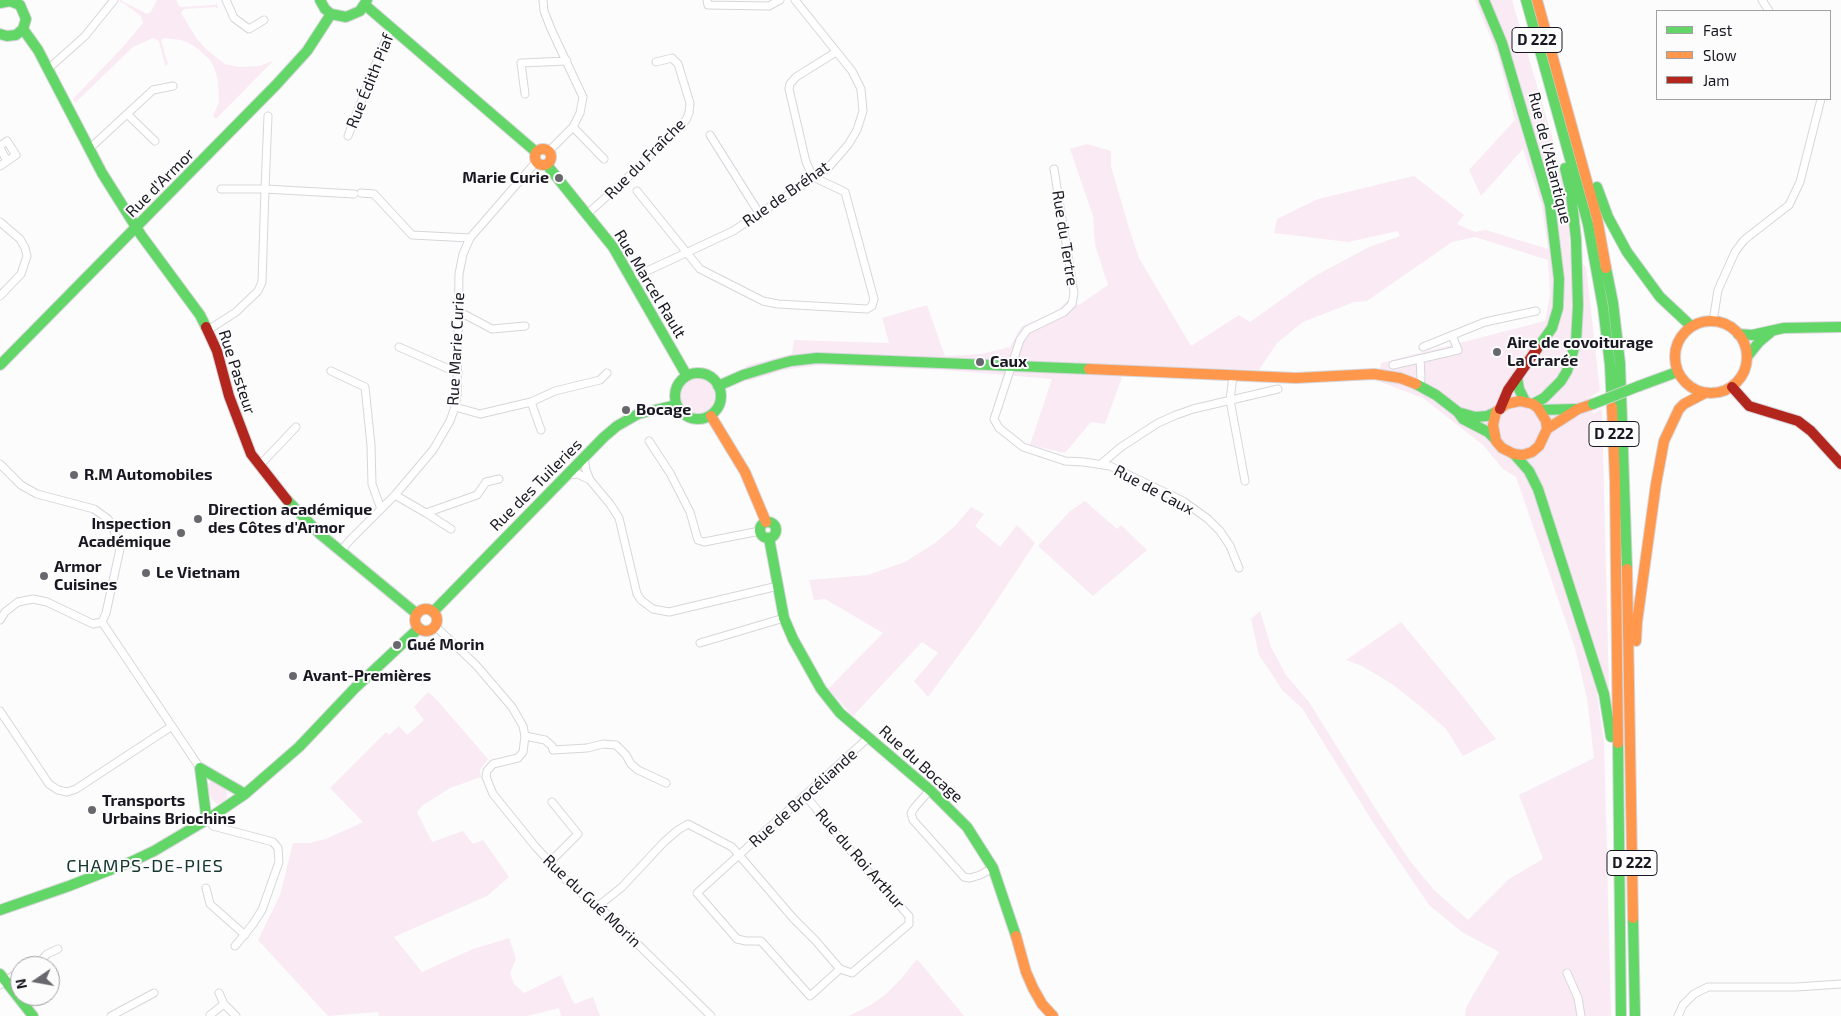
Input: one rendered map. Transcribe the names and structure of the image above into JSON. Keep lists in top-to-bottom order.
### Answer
{
  "streets": {
    "main road": [
      "D 222",
      "Rue de l'Atlantique",
      "Rue d'Armor",
      "Rue Marcel Rault",
      "Rue Pasteur",
      "Rue des Tuileries",
      "Rue du Bocage"
    ],
    "street": [
      "Rue Édith Piaf",
      "Rue du Fraîche",
      "Rue de Bréhat",
      "Rue du Tertre",
      "Rue Marie Curie",
      "Rue de Caux",
      "Rue de Brocéliande",
      "Rue du Roi Arthur",
      "Rue du Gué Morin"
    ]
  },
  "crossings": [
    ["Rue Édith Piaf", "Rue Marcel Rault"],
    ["Rue du Fraîche", "Rue Marcel Rault"],
    ["Rue d'Armor", "Rue Pasteur"],
    ["Rue de Bréhat", "Rue Marcel Rault"],
    ["Rue du Tertre", "Rue de Caux"],
    ["Rue Marcel Rault", "Rue Marie Curie"],
    ["Rue Marcel Rault", "Rue des Tuileries"],
    ["Rue Marie Curie", "Rue Pasteur"],
    ["Rue Pasteur", "Rue des Tuileries"],
    ["Rue du Bocage", "Rue de Brocéliande"],
    ["Rue de Brocéliande", "Rue du Roi Arthur"],
    ["Rue de Brocéliande", "Rue du Gué Morin"]
  ],
  "districts": ["CHAMPS-DE-PIES"],
  "places": [
    "Marie Curie",
    "Aire de covoiturage La Crarée",
    "Caux",
    "Bocage",
    "R.M Automobiles",
    "Direction académique des Côtes d'Armor",
    "Inspection Académique",
    "Le Vietnam",
    "Armor Cuisines",
    "Gué Morin",
    "Avant-Premières",
    "Transports Urbains Briochins"
  ],
  "legend": ["Fast", "Slow", "Jam"],
  "north": "left"
}
